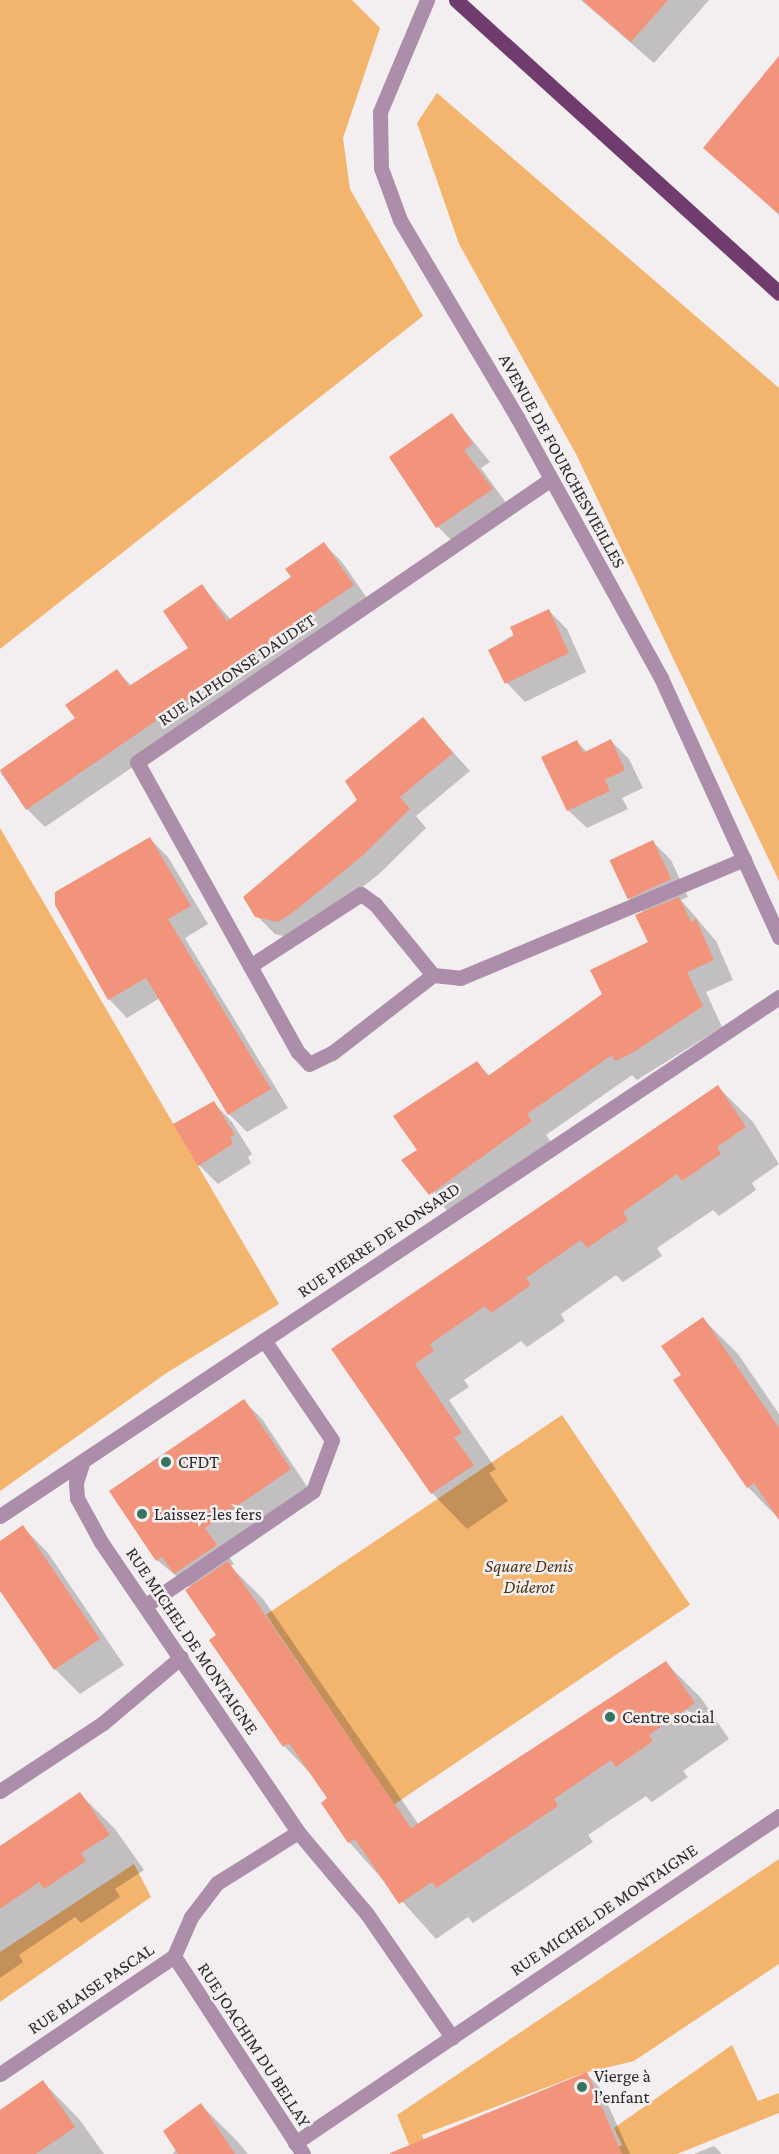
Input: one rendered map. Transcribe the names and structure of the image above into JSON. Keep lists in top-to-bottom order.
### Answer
{
  "streets": {
    "street": [
      "AVENUE DE FOURCHESVIEILLES",
      "RUE ALPHONSE DAUDET",
      "RUE PIERRE DE RONSARD",
      "RUE MICHEL DE MONTAIGNE",
      "RUE BLAISE PASCAL",
      "RUE JOACHIM DU BELLAY"
    ]
  },
  "crossings": [
    ["AVENUE DE FOURCHESVIEILLES", "RUE ALPHONSE DAUDET"],
    ["RUE PIERRE DE RONSARD", "RUE MICHEL DE MONTAIGNE"],
    ["RUE MICHEL DE MONTAIGNE", "RUE JOACHIM DU BELLAY"],
    ["RUE BLAISE PASCAL", "RUE JOACHIM DU BELLAY"]
  ],
  "parks": ["Square Denis Diderot"],
  "places": [
    "CFDT",
    "Laissez-les fers",
    "Centre social",
    "Vierge à l’enfant"
  ]
}
